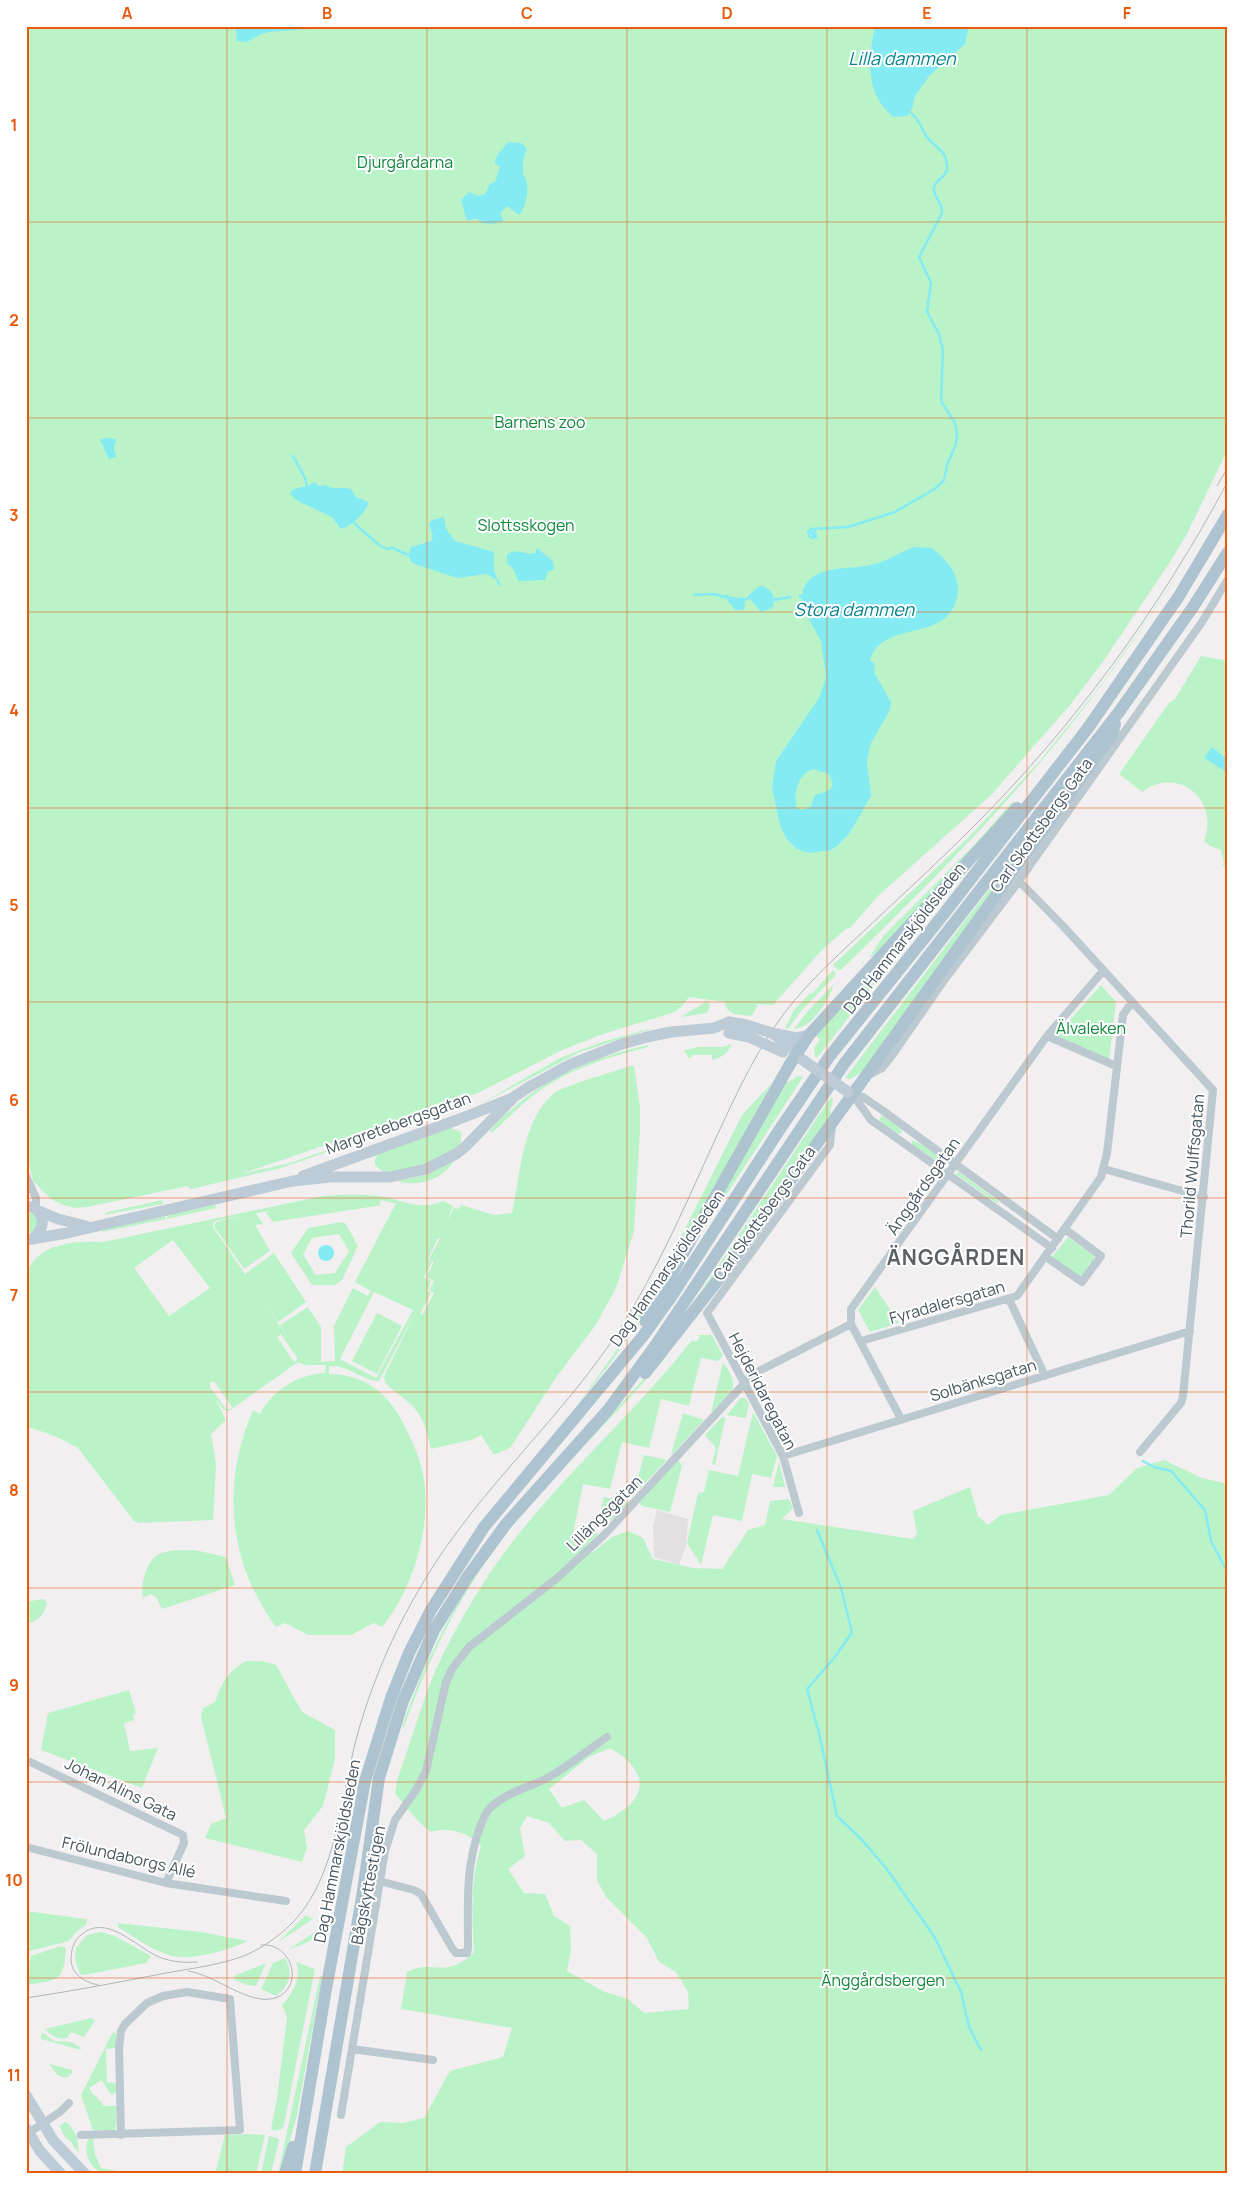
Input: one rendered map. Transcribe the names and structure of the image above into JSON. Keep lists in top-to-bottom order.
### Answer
{
  "streets": {
    "main road": ["Dag Hammarskjöldsleden", "Margretebergsgatan"],
    "street": [
      "Carl Skottsbergs Gata",
      "Thorild Wulffsgatan",
      "Änggårdsgatan",
      "Fyradalersgatan",
      "Solbänksgatan",
      "Hejderidaregatan",
      "Lillängsgatan",
      "Johan Alins Gata",
      "Frölundaborgs Allé",
      "Bågskyttestigen"
    ]
  },
  "crossings": [
    ["Carl Skottsbergs Gata", "Thorild Wulffsgatan"],
    ["Carl Skottsbergs Gata", "Hejderidaregatan"],
    ["Thorild Wulffsgatan", "Änggårdsgatan"],
    ["Thorild Wulffsgatan", "Fyradalersgatan"],
    ["Thorild Wulffsgatan", "Solbänksgatan"],
    ["Solbänksgatan", "Hejderidaregatan"],
    ["Hejderidaregatan", "Lillängsgatan"],
    ["Lillängsgatan", "Bågskyttestigen"],
    ["Johan Alins Gata", "Frölundaborgs Allé"]
  ],
  "districts": ["ÄNGGÅRDEN"],
  "water": ["Lilla dammen", "Stora dammen"],
  "parks": [
    "Djurgårdarna",
    "Barnens zoo",
    "Slottsskogen",
    "Älvaleken",
    "Änggårdsbergen"
  ],
  "grid": {
    "columns": [
      "A",
      "B",
      "C",
      "D",
      "E",
      "F"
    ],
    "rows": [
      "1",
      "2",
      "3",
      "4",
      "5",
      "6",
      "7",
      "8",
      "9",
      "10",
      "11"
    ]
  }
}
